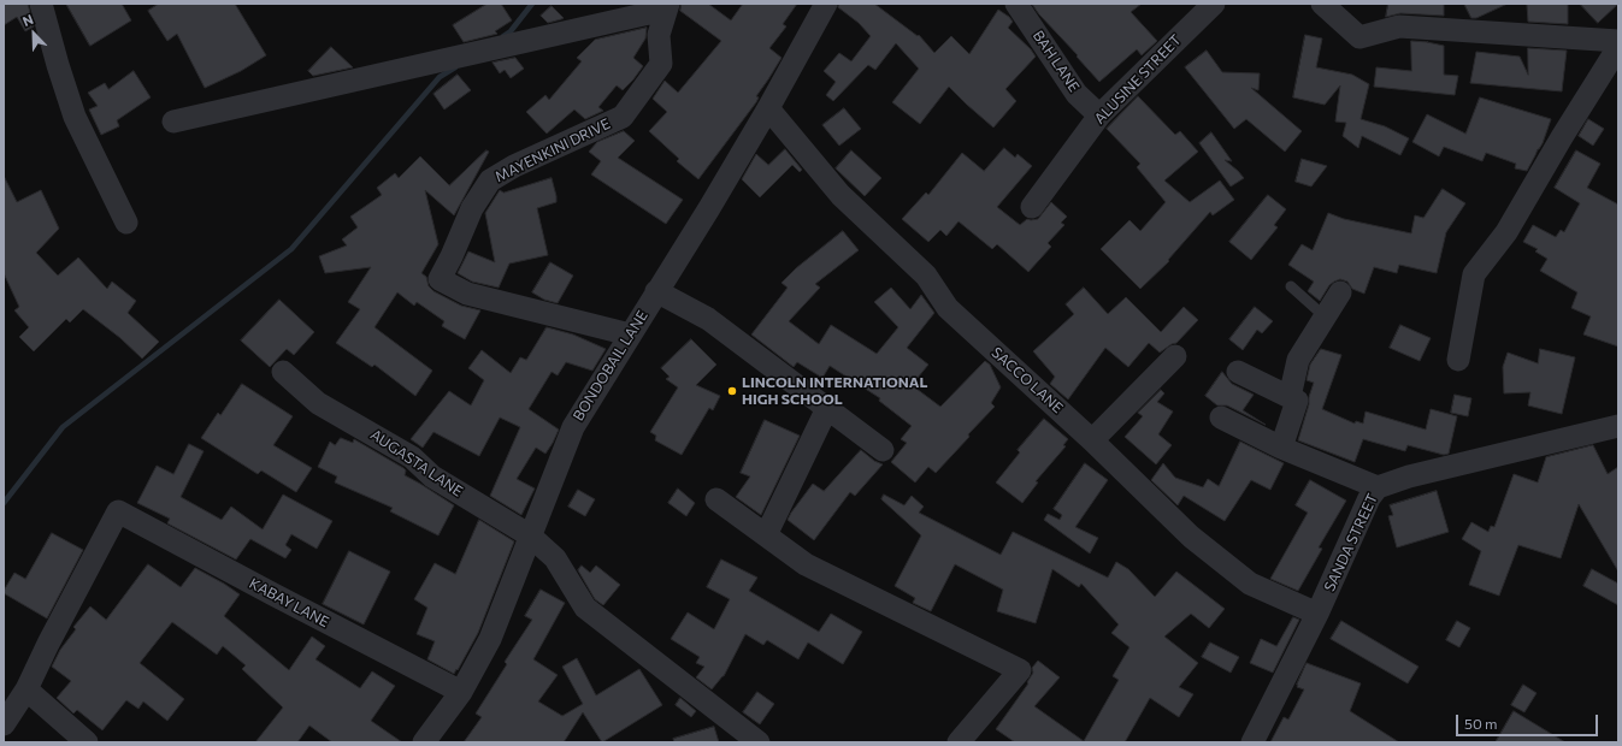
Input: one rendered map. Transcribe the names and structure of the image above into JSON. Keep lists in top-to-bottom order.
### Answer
{
  "streets": {
    "street": [
      "BAH LANE",
      "ALUSINE STREET",
      "MAYENKINI DRIVE",
      "BONDOBAIL LANE",
      "SACCO LANE",
      "AUGASTA LANE",
      "SANDA STREET",
      "KABAY LANE"
    ]
  },
  "crossings": [
    ["BAH LANE", "ALUSINE STREET"],
    ["MAYENKINI DRIVE", "BONDOBAIL LANE"],
    ["BONDOBAIL LANE", "SACCO LANE"],
    ["BONDOBAIL LANE", "AUGASTA LANE"],
    ["BONDOBAIL LANE", "KABAY LANE"],
    ["SACCO LANE", "SANDA STREET"]
  ],
  "places": ["LINCOLN INTERNATIONAL HIGH SCHOOL"],
  "scale_bar": "50 m",
  "north": "top left"
}
